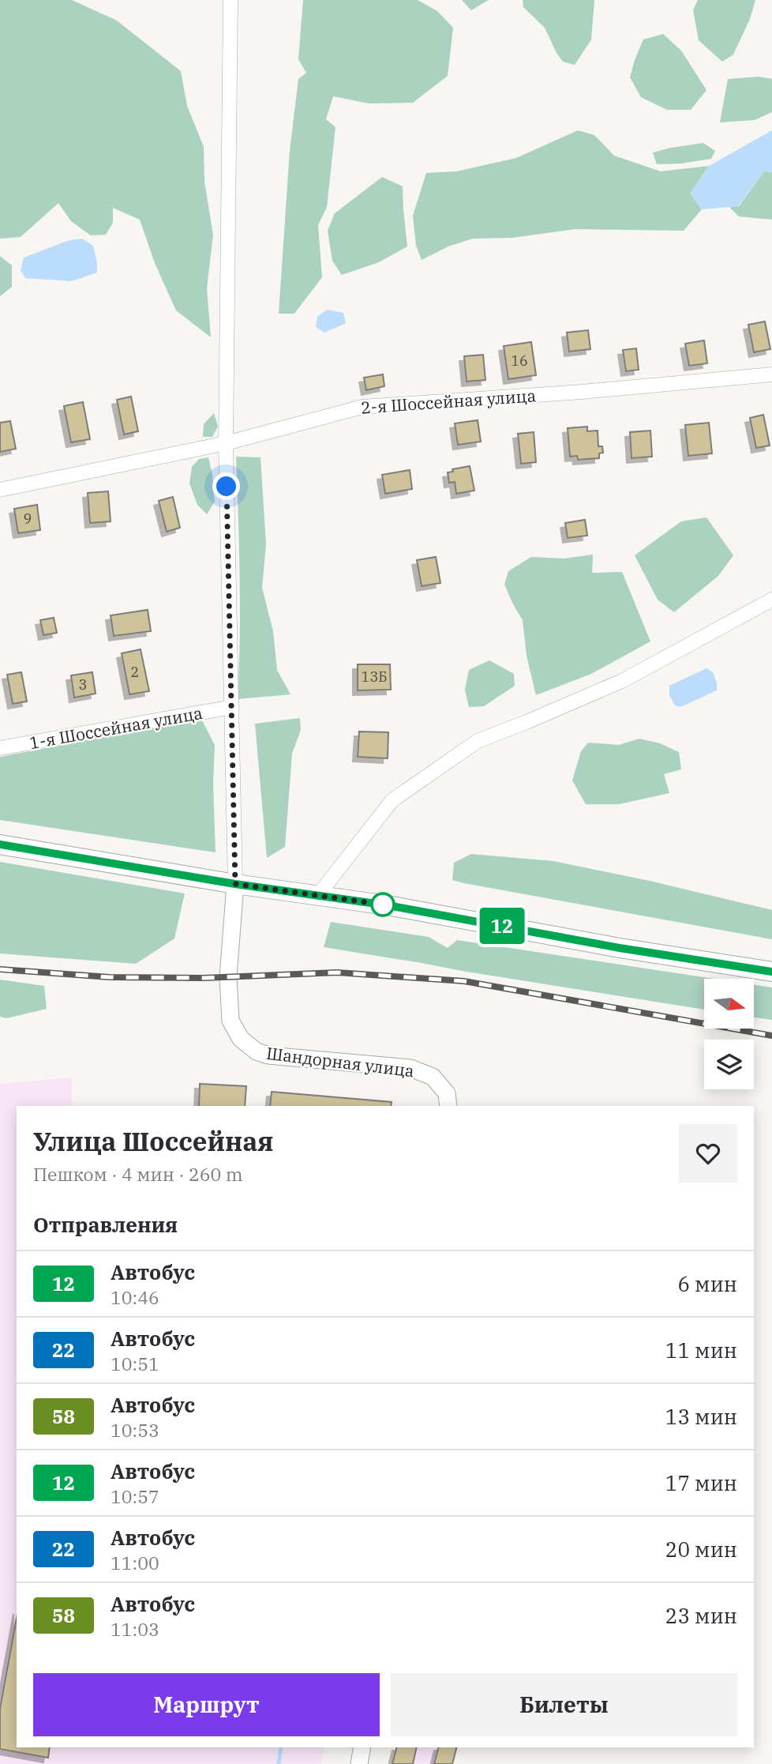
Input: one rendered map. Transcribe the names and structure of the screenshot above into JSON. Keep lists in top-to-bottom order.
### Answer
{
  "streets": {
    "street": ["2-я Шоссейная улица", "1-я Шоссейная улица", "Шандорная улица"]
  },
  "lines": ["bus line 12"],
  "house_numbers": [
    "16",
    "9",
    "2",
    "13Б",
    "3"
  ],
  "north": "right",
  "page": {
    "on_map": "12",
    "heading": [
      ["Улица Шоссейная", "Пешком · 4 мин · 260 m"],
      "Отправления"
    ],
    "list": [
      {
        "mark": "12",
        "name": "Автобус",
        "note": "10:46",
        "value": "6 мин"
      },
      {
        "mark": "22",
        "name": "Автобус",
        "note": "10:51",
        "value": "11 мин"
      },
      {
        "mark": "58",
        "name": "Автобус",
        "note": "10:53",
        "value": "13 мин"
      },
      {
        "mark": "12",
        "name": "Автобус",
        "note": "10:57",
        "value": "17 мин"
      },
      {
        "mark": "22",
        "name": "Автобус",
        "note": "11:00",
        "value": "20 мин"
      },
      {
        "mark": "58",
        "name": "Автобус",
        "note": "11:03",
        "value": "23 мин"
      }
    ],
    "buttons": ["Маршрут", "Билеты"]
  }
}
